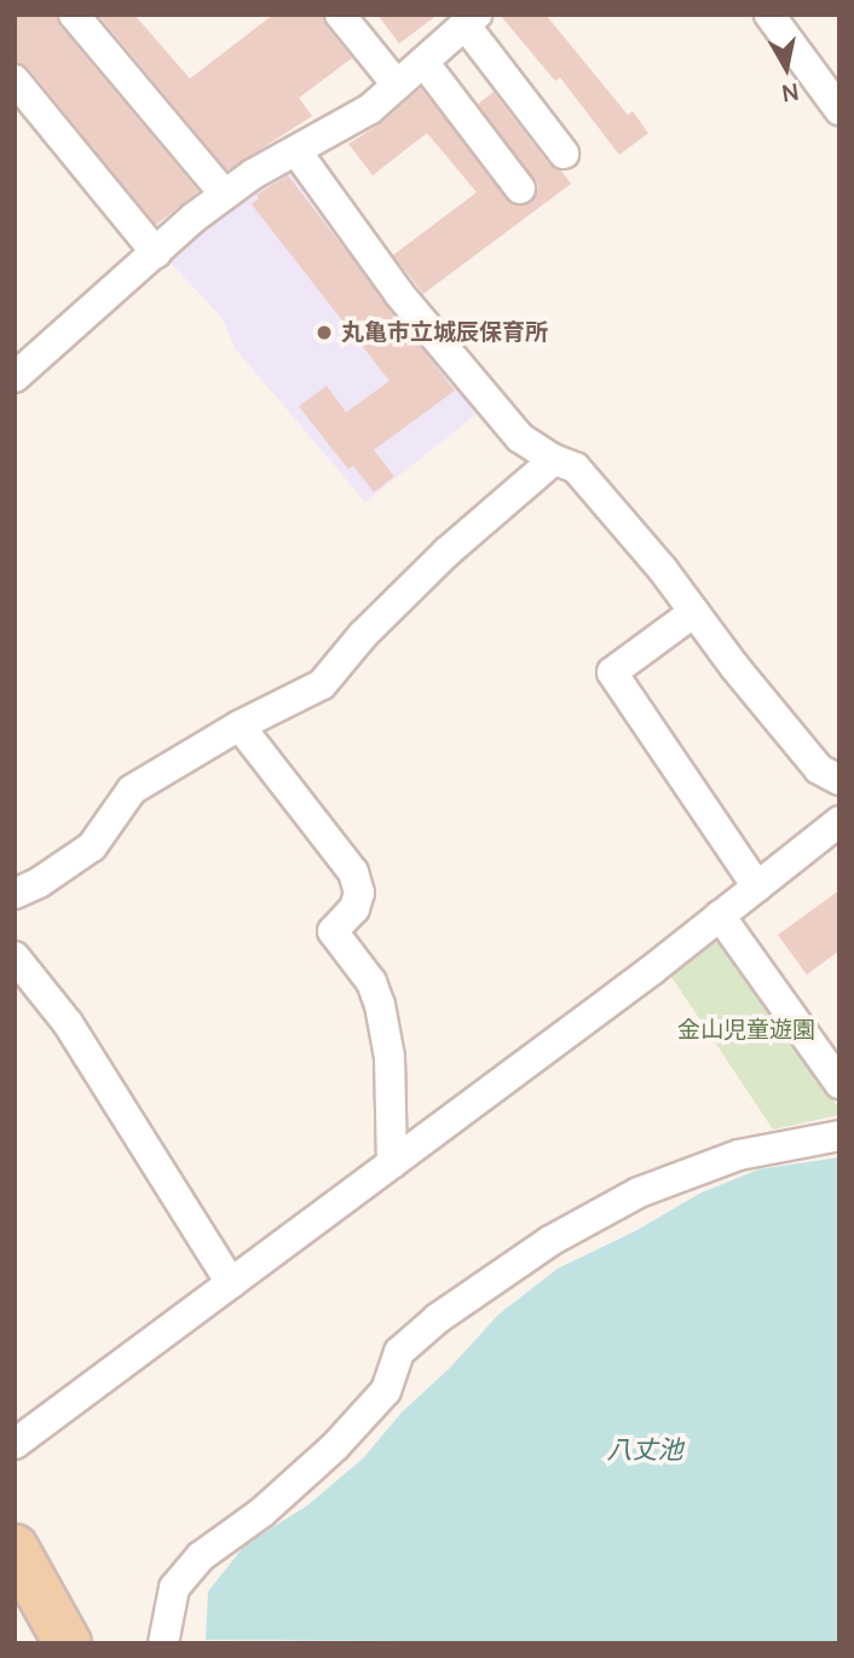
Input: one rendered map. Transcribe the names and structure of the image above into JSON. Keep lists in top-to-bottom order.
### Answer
{
  "water": ["八丈池"],
  "parks": ["金山児童遊園"],
  "places": ["丸亀市立城辰保育所"],
  "north": "bottom"
}
